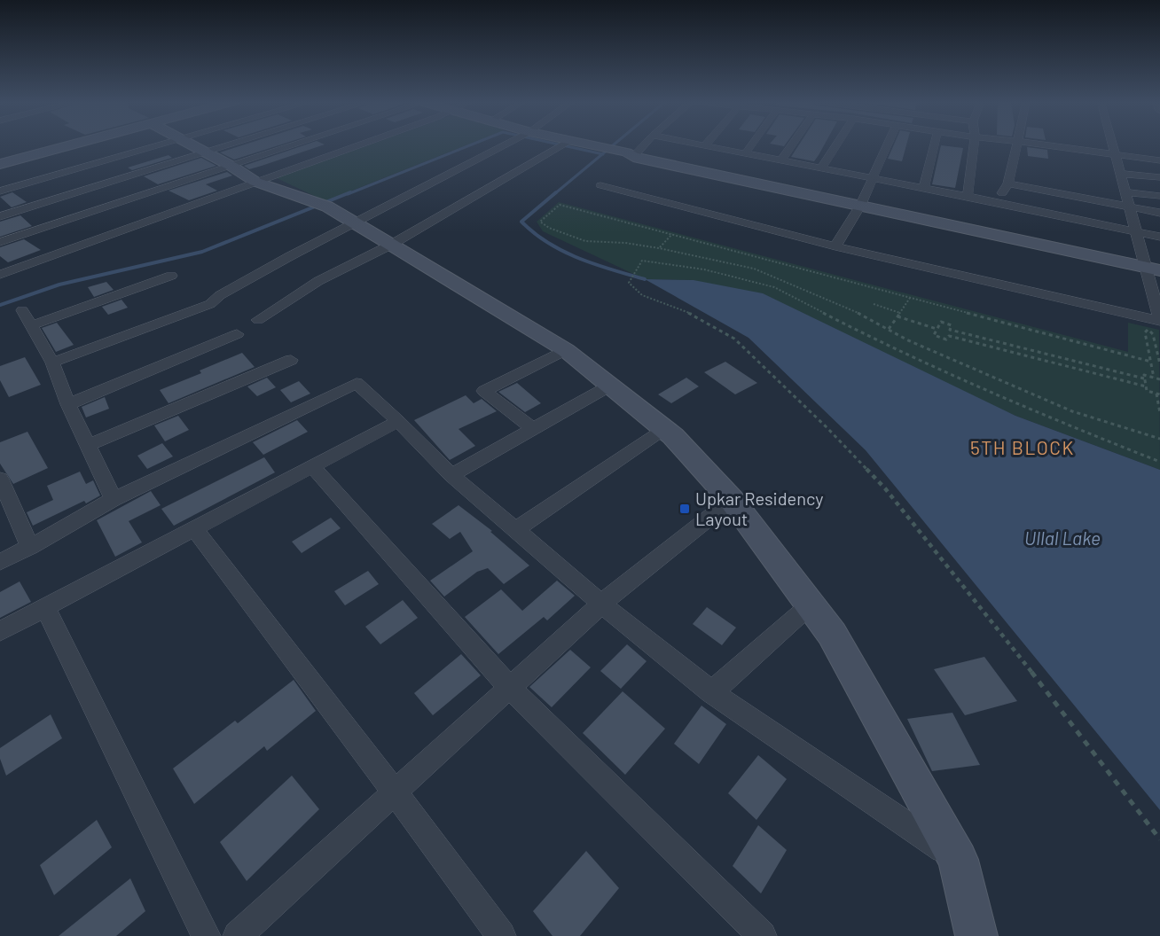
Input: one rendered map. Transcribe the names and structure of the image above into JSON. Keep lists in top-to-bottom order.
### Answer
{
  "districts": ["5TH BLOCK"],
  "water": ["Ullal Lake"],
  "places": {
    "transit": ["Upkar Residency Layout"]
  }
}
